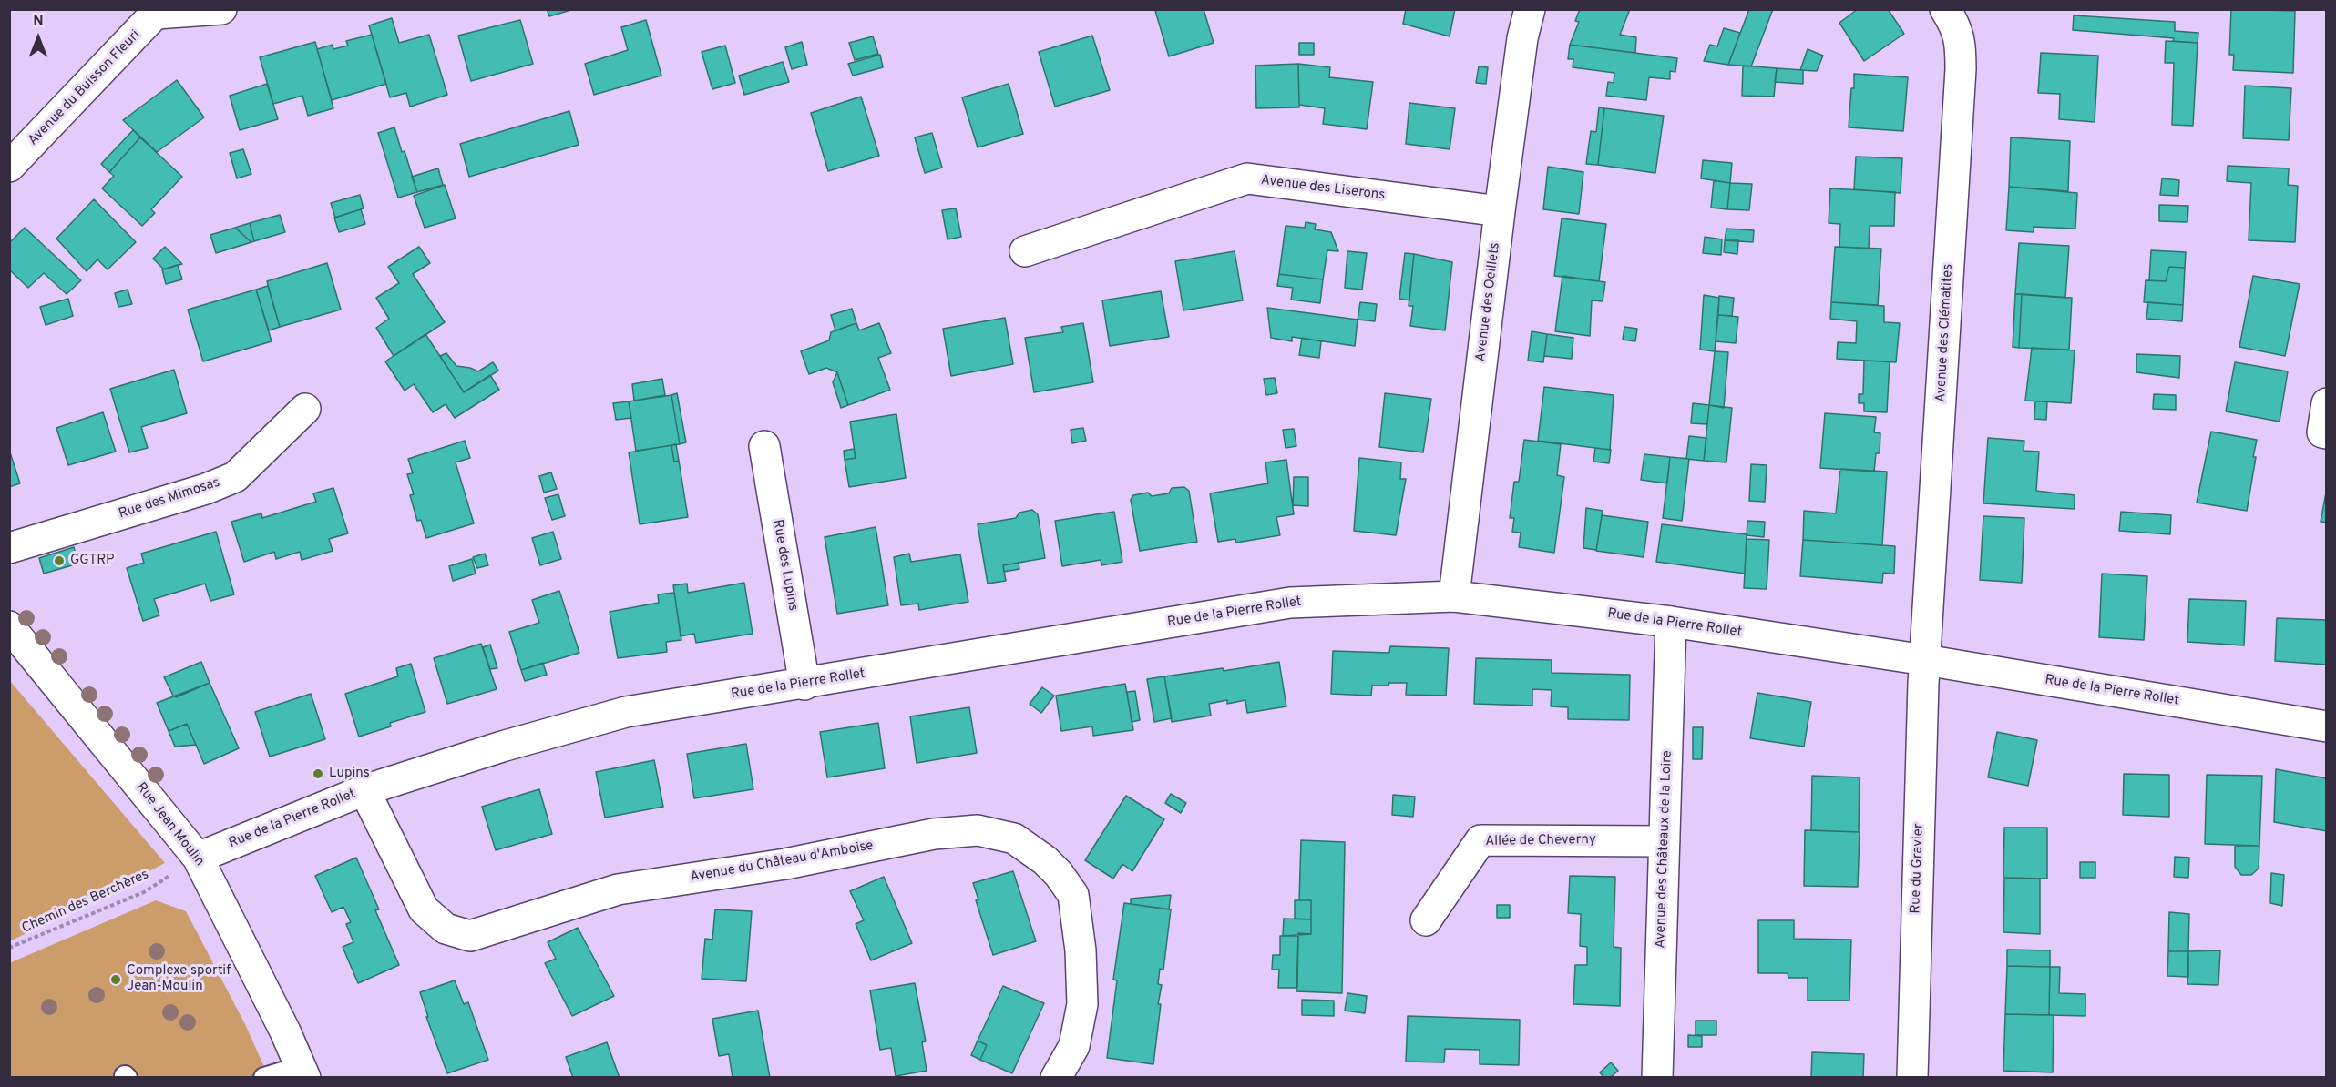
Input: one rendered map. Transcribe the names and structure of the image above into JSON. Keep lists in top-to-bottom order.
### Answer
{
  "streets": {
    "street": [
      "Avenue du Buisson Fleuri",
      "Avenue des Liserons",
      "Avenue des Oeillets",
      "Avenue des Clématites",
      "Rue des Mimosas",
      "Rue des Lupins",
      "Rue de la Pierre Rollet",
      "Rue Jean Moulin",
      "Allée de Cheverny",
      "Avenue des Châteaux de la Loire",
      "Avenue du Château d'Amboise",
      "Rue du Gravier"
    ],
    "path": ["Chemin des Berchères"]
  },
  "crossings": [
    ["Avenue des Liserons", "Avenue des Oeillets"],
    ["Avenue des Oeillets", "Rue de la Pierre Rollet"],
    ["Avenue des Clématites", "Rue de la Pierre Rollet"],
    ["Avenue des Clématites", "Rue du Gravier"],
    ["Rue des Lupins", "Rue de la Pierre Rollet"],
    ["Rue de la Pierre Rollet", "Rue Jean Moulin"],
    ["Rue de la Pierre Rollet", "Avenue des Châteaux de la Loire"],
    ["Rue de la Pierre Rollet", "Avenue du Château d'Amboise"],
    ["Rue de la Pierre Rollet", "Rue du Gravier"],
    ["Rue de la Pierre Rollet", "Chemin des Berchères"],
    ["Rue Jean Moulin", "Chemin des Berchères"],
    ["Allée de Cheverny", "Avenue des Châteaux de la Loire"]
  ],
  "places": ["GGTRP", "Lupins", "Complexe sportif Jean-Moulin"],
  "north": "top"
}
